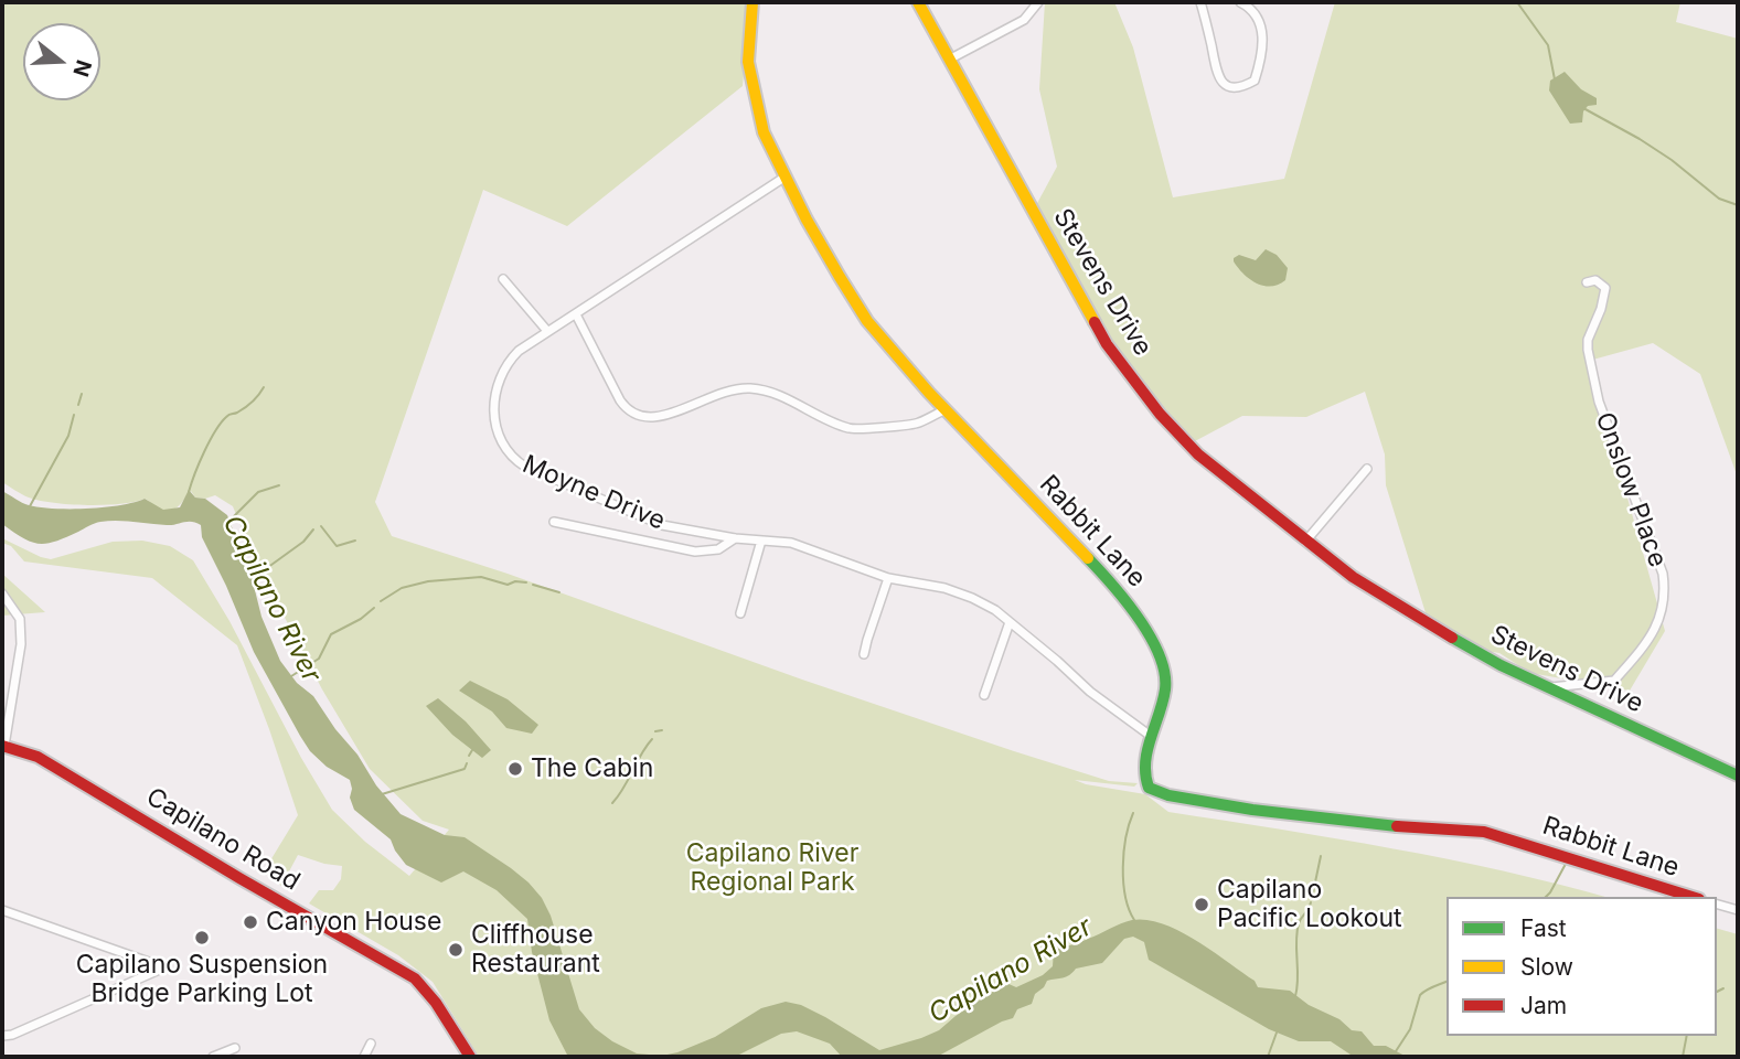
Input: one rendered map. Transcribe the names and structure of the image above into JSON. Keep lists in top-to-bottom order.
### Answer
{
  "streets": {
    "street": [
      "Stevens Drive",
      "Onslow Place",
      "Moyne Drive",
      "Rabbit Lane",
      "Capilano Road"
    ]
  },
  "crossings": [
    ["Stevens Drive", "Onslow Place"],
    ["Moyne Drive", "Rabbit Lane"]
  ],
  "water": ["Capilano River"],
  "parks": ["Capilano River Regional Park"],
  "places": [
    "The Cabin",
    "Capilano Pacific Lookout",
    "Canyon House",
    "Capilano Suspension Bridge Parking Lot",
    "Cliffhouse Restaurant"
  ],
  "legend": ["Fast", "Slow", "Jam"],
  "north": "right"
}
